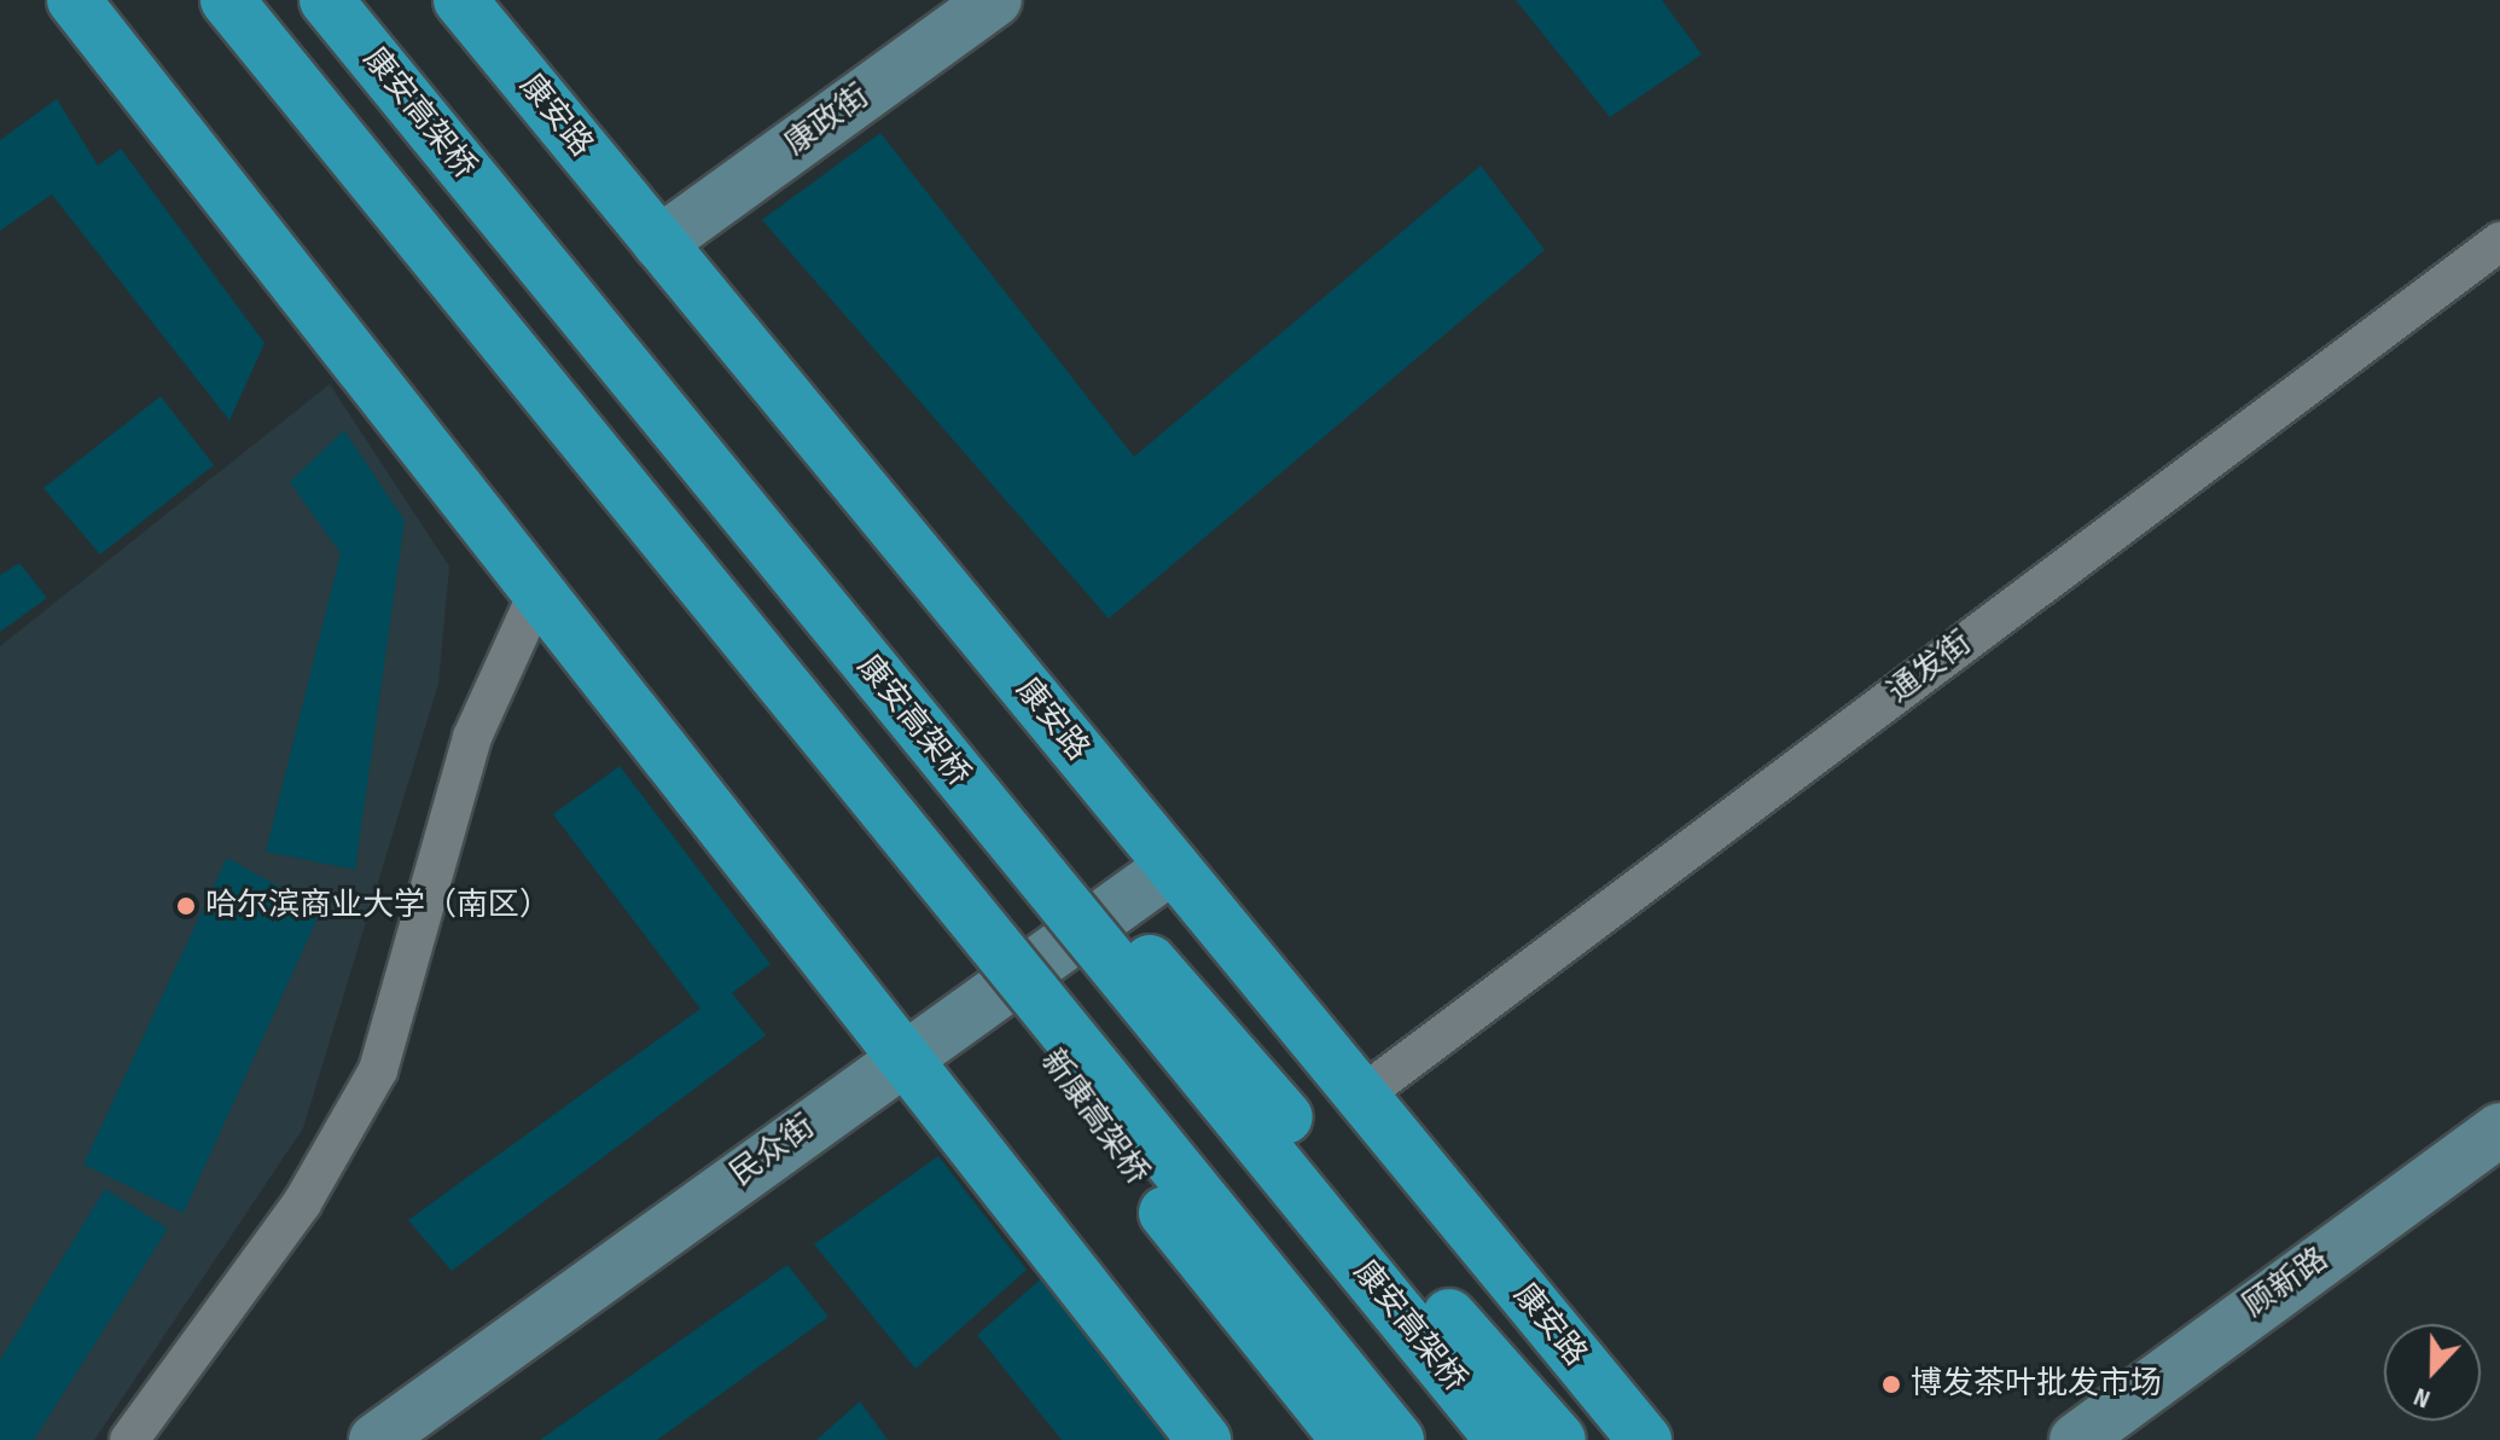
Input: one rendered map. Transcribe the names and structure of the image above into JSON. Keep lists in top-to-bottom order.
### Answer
{
  "streets": {
    "highway": ["康安高架桥", "康安路", "新康高架桥"],
    "main road": ["康政街", "民众街", "顾新路"],
    "street": ["通发街"]
  },
  "crossings": [
    ["康安路", "康政街"],
    ["康安路", "通发街"],
    ["康安路", "民众街"]
  ],
  "places": ["哈尔滨商业大学（南区）", "博发茶叶批发市场"],
  "north": "bottom"
}
